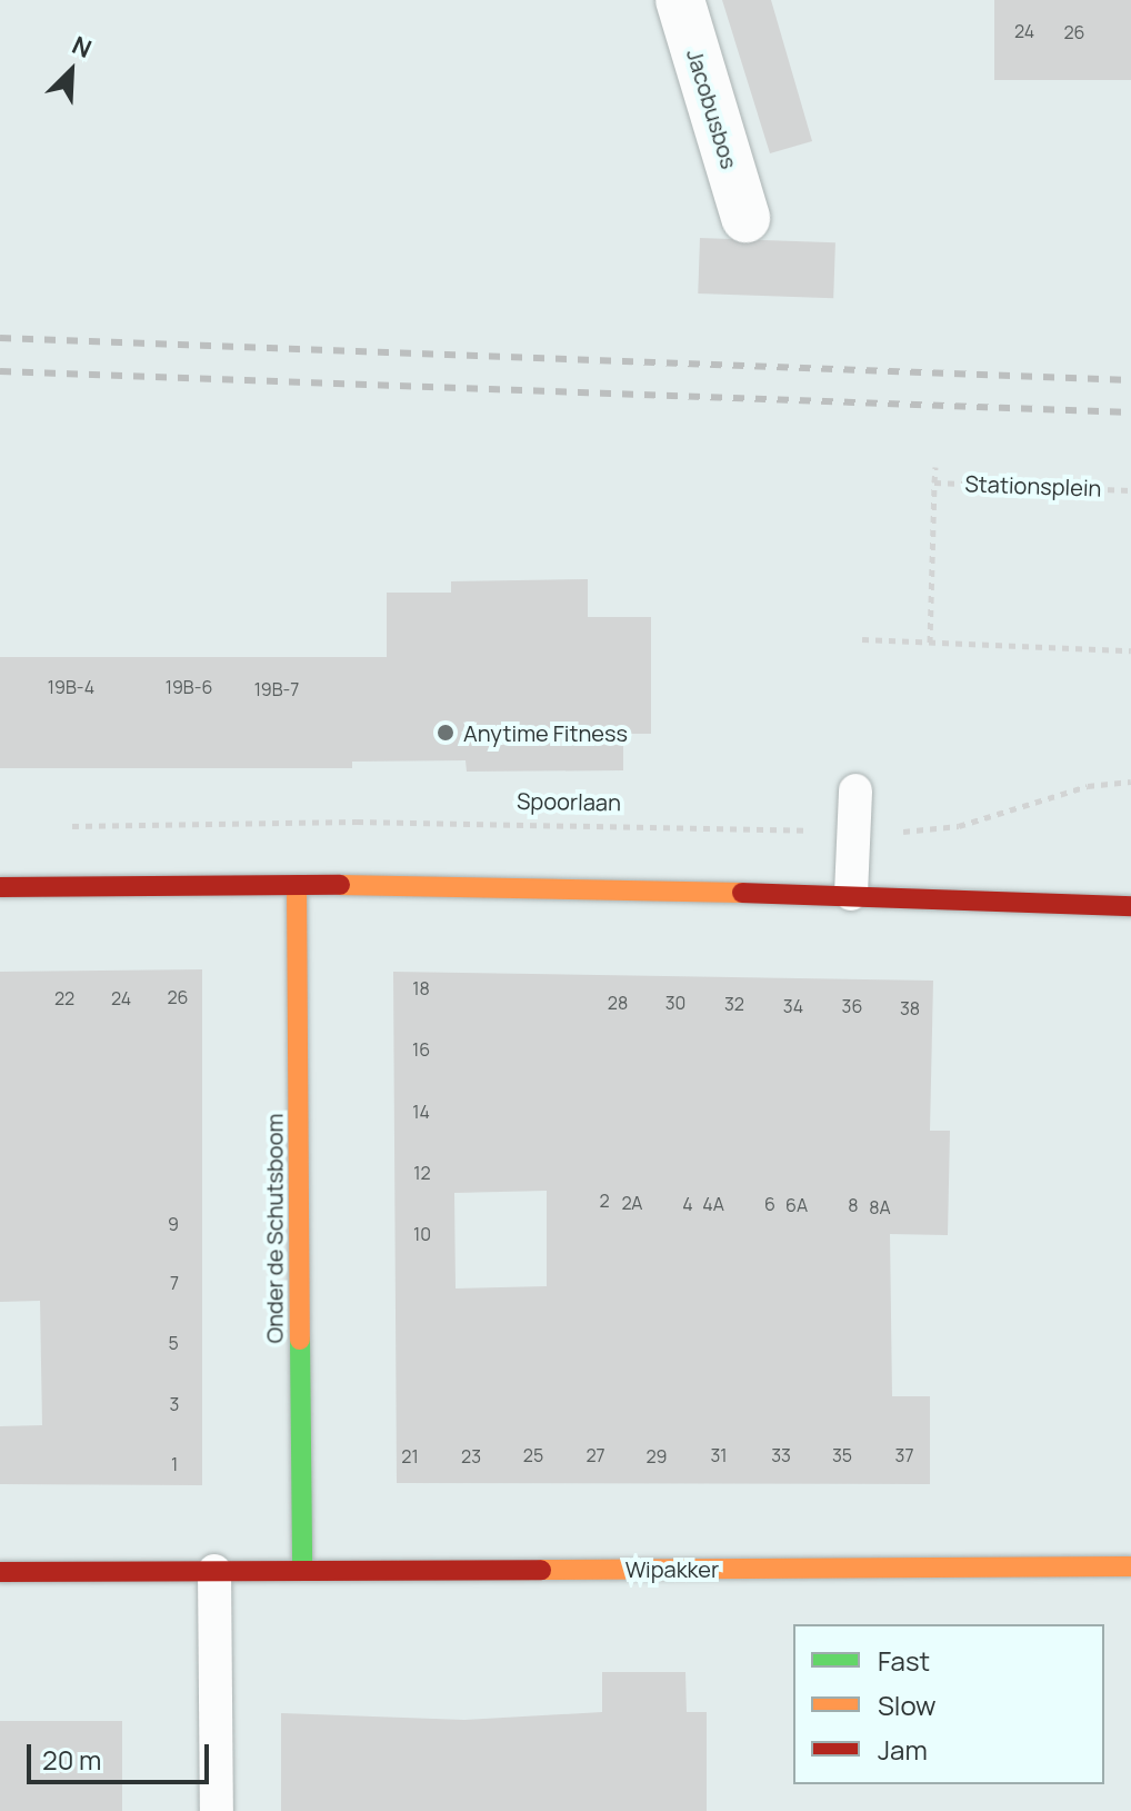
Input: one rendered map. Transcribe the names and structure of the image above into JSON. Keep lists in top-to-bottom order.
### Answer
{
  "streets": {
    "street": ["Jacobusbos", "Onder de Schutsboom", "Wipakker"],
    "path": ["Stationsplein", "Spoorlaan"]
  },
  "crossings": [
    ["Onder de Schutsboom", "Wipakker"]
  ],
  "places": ["Anytime Fitness"],
  "house_numbers": [
    "24",
    "26",
    "19B-4",
    "19B-6",
    "19B-7",
    "18",
    "26",
    "22",
    "24",
    "28",
    "30",
    "32",
    "34",
    "36",
    "38",
    "16",
    "14",
    "12",
    "2",
    "2A",
    "4",
    "4A",
    "6",
    "6A",
    "8",
    "8A",
    "9",
    "10",
    "7",
    "5",
    "3",
    "25",
    "27",
    "31",
    "33",
    "35",
    "37",
    "21",
    "23",
    "29",
    "1"
  ],
  "legend": ["Fast", "Slow", "Jam"],
  "scale_bar": "20 m",
  "north": "top right"
}
